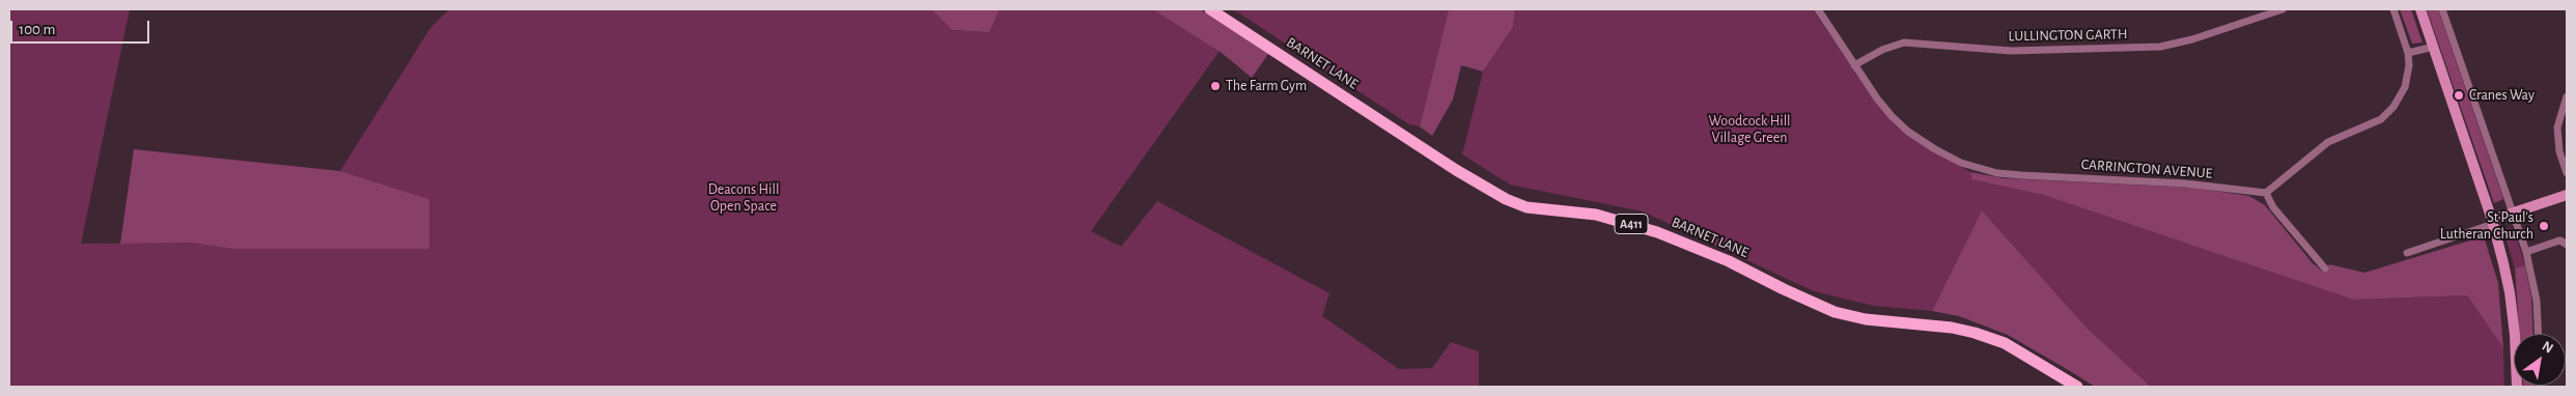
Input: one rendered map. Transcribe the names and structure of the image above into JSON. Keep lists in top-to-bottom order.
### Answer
{
  "streets": {
    "main road": ["BARNET LANE", "A411"],
    "street": ["LULLINGTON GARTH", "CARRINGTON AVENUE"]
  },
  "crossings": [
    ["LULLINGTON GARTH", "CARRINGTON AVENUE"]
  ],
  "parks": ["Woodcock Hill Village Green", "Deacons Hill Open Space"],
  "places": ["The Farm Gym", "Cranes Way", "St Paul's Lutheran Church"],
  "scale_bar": "100 m",
  "north": "top right"
}
